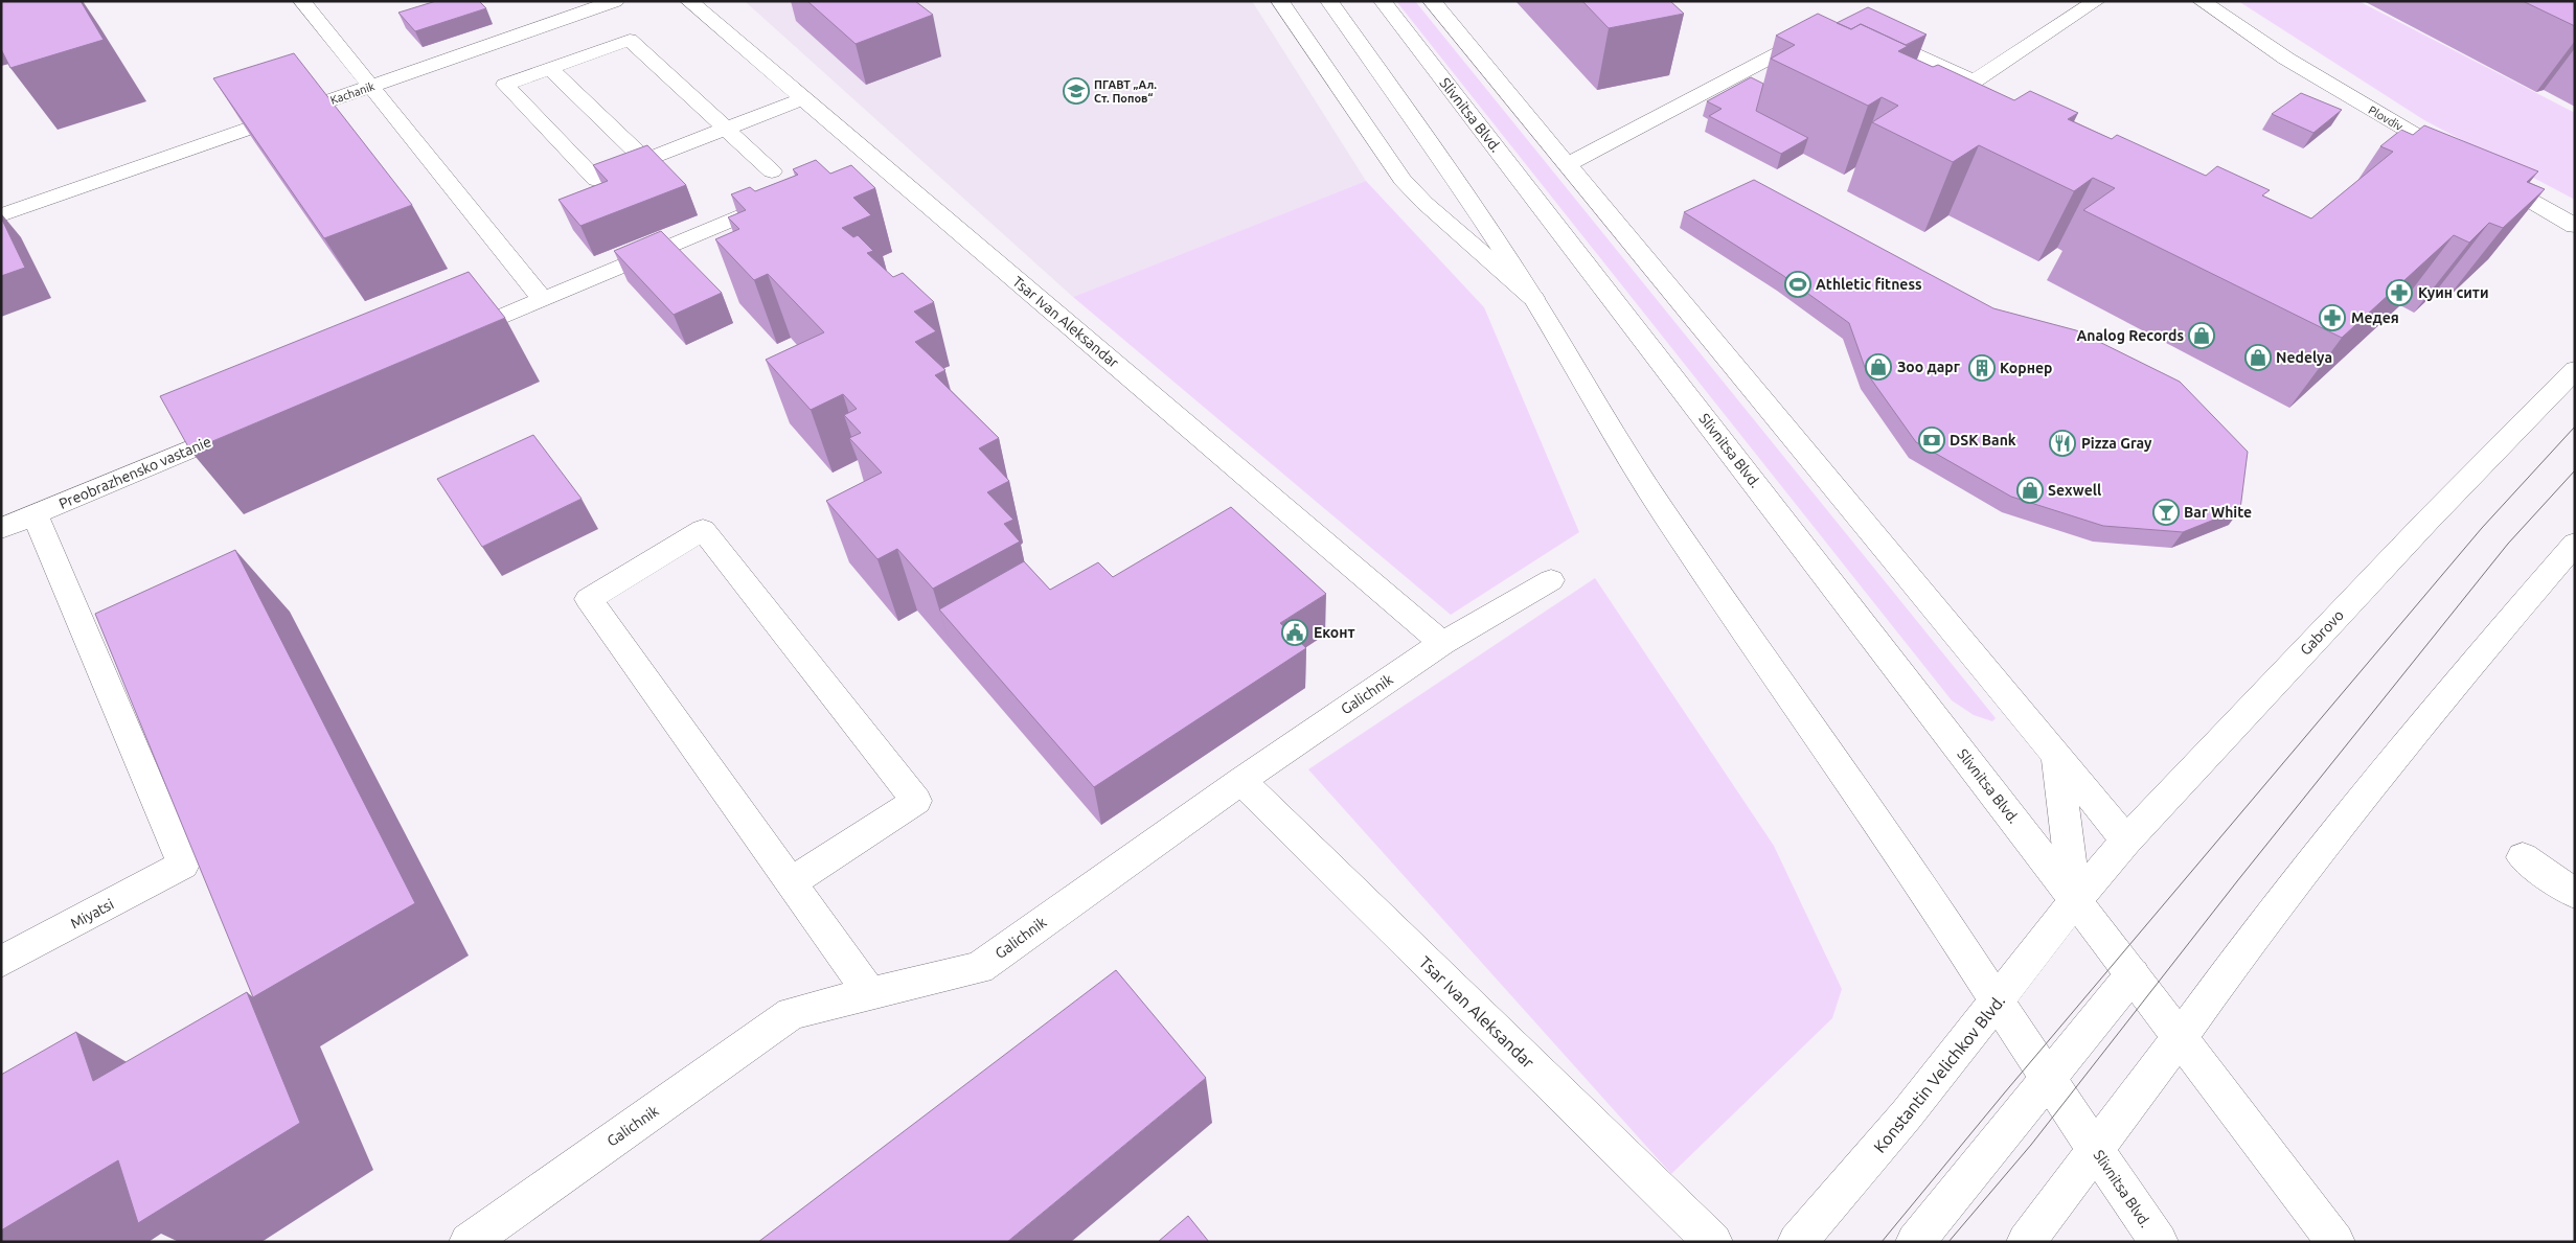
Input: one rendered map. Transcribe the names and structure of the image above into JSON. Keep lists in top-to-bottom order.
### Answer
{
  "streets": {
    "street": [
      "Kachanik",
      "Slivnitsa Blvd.",
      "Plovdiv",
      "Tsar Ivan Aleksandar",
      "Preobrazhensko vastanie",
      "Gabrovo",
      "Galichnik",
      "Miyatsi",
      "Konstantin Velichkov Blvd."
    ]
  },
  "crossings": [
    ["Slivnitsa Blvd.", "Gabrovo"],
    ["Slivnitsa Blvd.", "Konstantin Velichkov Blvd."],
    ["Tsar Ivan Aleksandar", "Galichnik"],
    ["Preobrazhensko vastanie", "Miyatsi"],
    ["Gabrovo", "Konstantin Velichkov Blvd."]
  ],
  "places": {
    "school or university": ["ПГАВТ „Ал. Ст. Попов“"],
    "sports": ["Athletic fitness"],
    "pharmacy": ["Куин сити", "Медея"],
    "shop": [
      "Analog Records",
      "Nedelya",
      "Зоо дарг",
      "Sexwell"
    ],
    "building": ["Корнер"],
    "bank": ["DSK Bank"],
    "restaurant": ["Pizza Gray"],
    "bar": ["Bar White"],
    "public building": ["Еконт"]
  }
}
